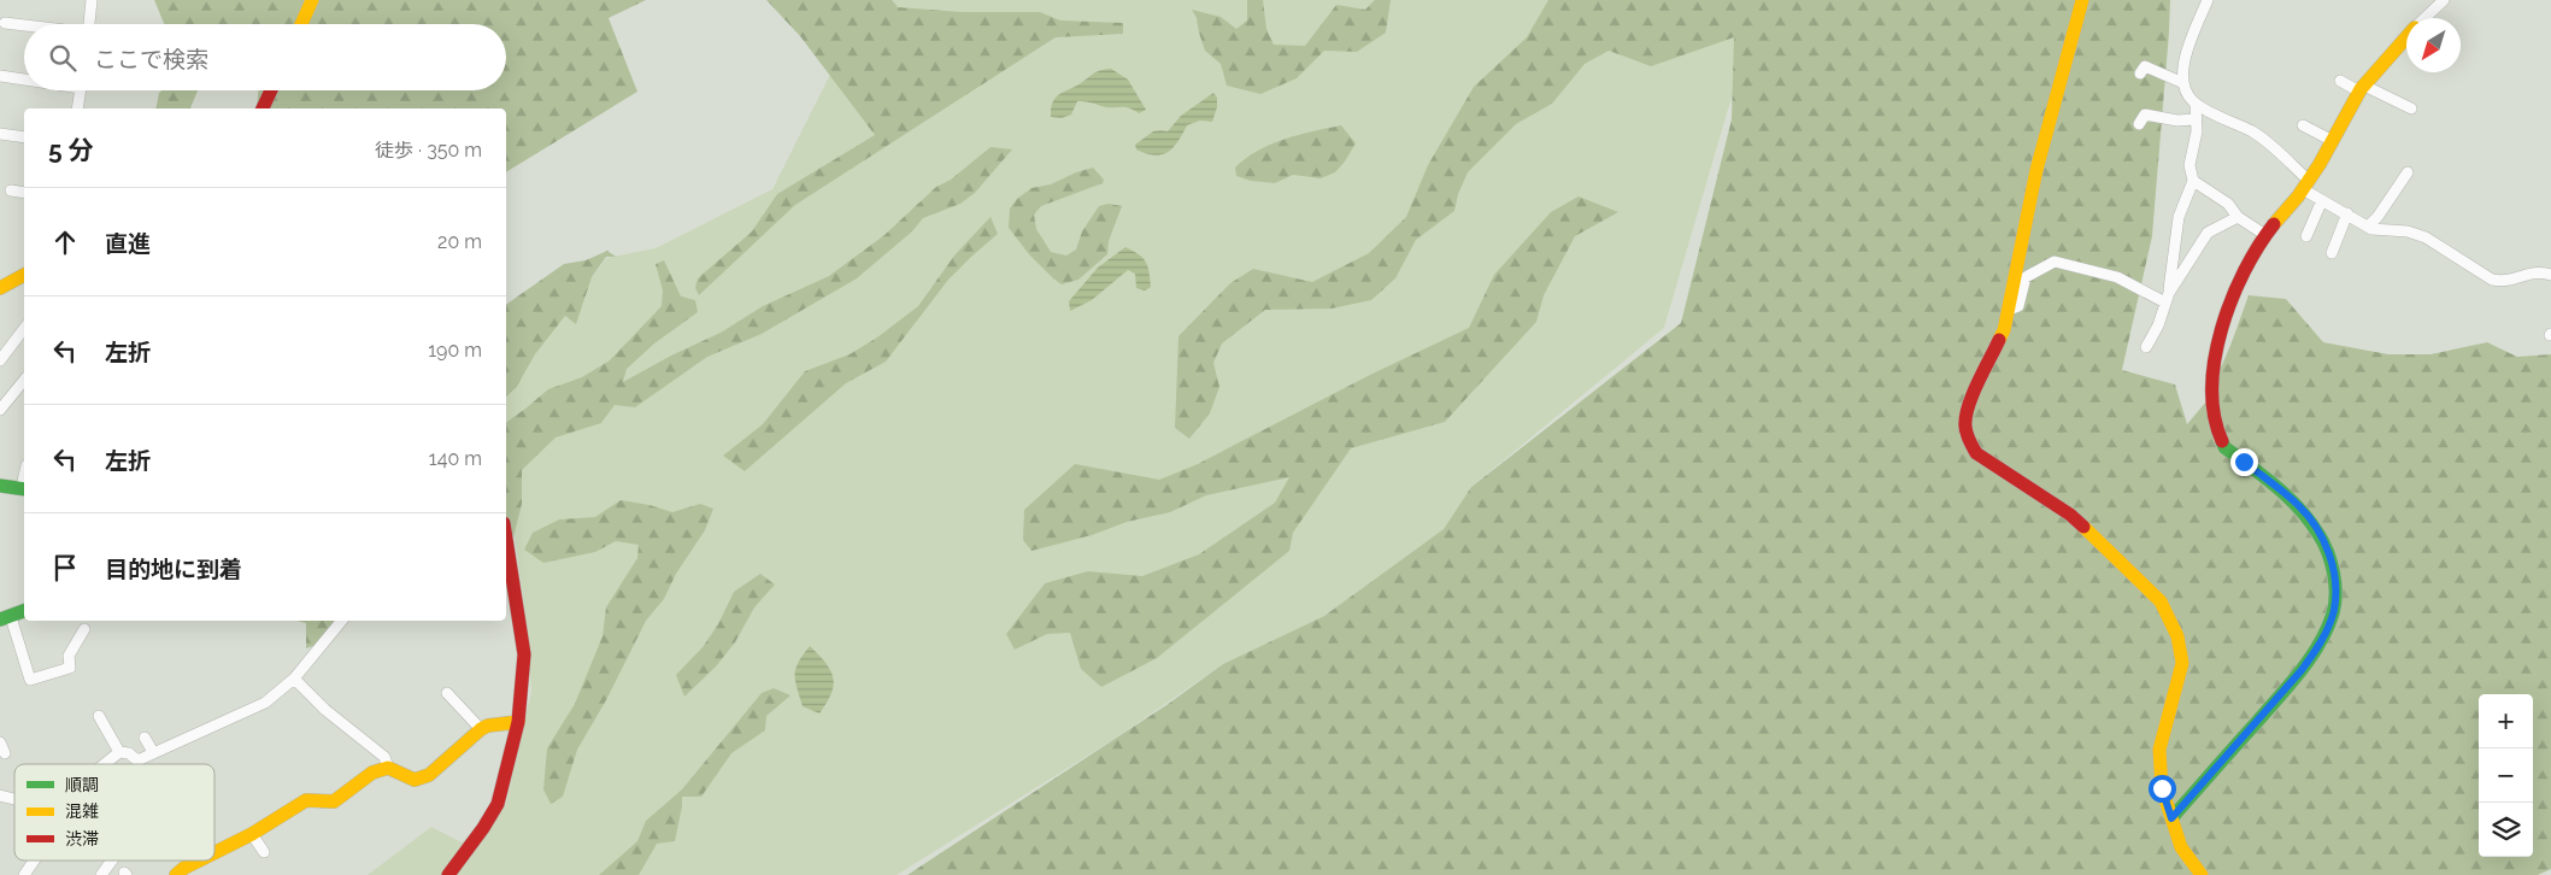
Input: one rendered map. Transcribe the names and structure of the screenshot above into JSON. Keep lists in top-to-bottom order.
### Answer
{
  "legend": ["順調", "混雑", "渋滞"],
  "north": "bottom left",
  "page": {
    "search": "ここで検索",
    "heading": ["5 分", "徒歩 · 350 m"],
    "list": [
      ["直進", "20 m"],
      ["左折", "190 m"],
      ["左折", "140 m"],
      "目的地に到着"
    ],
    "map_buttons": ["+", "−"]
  }
}
